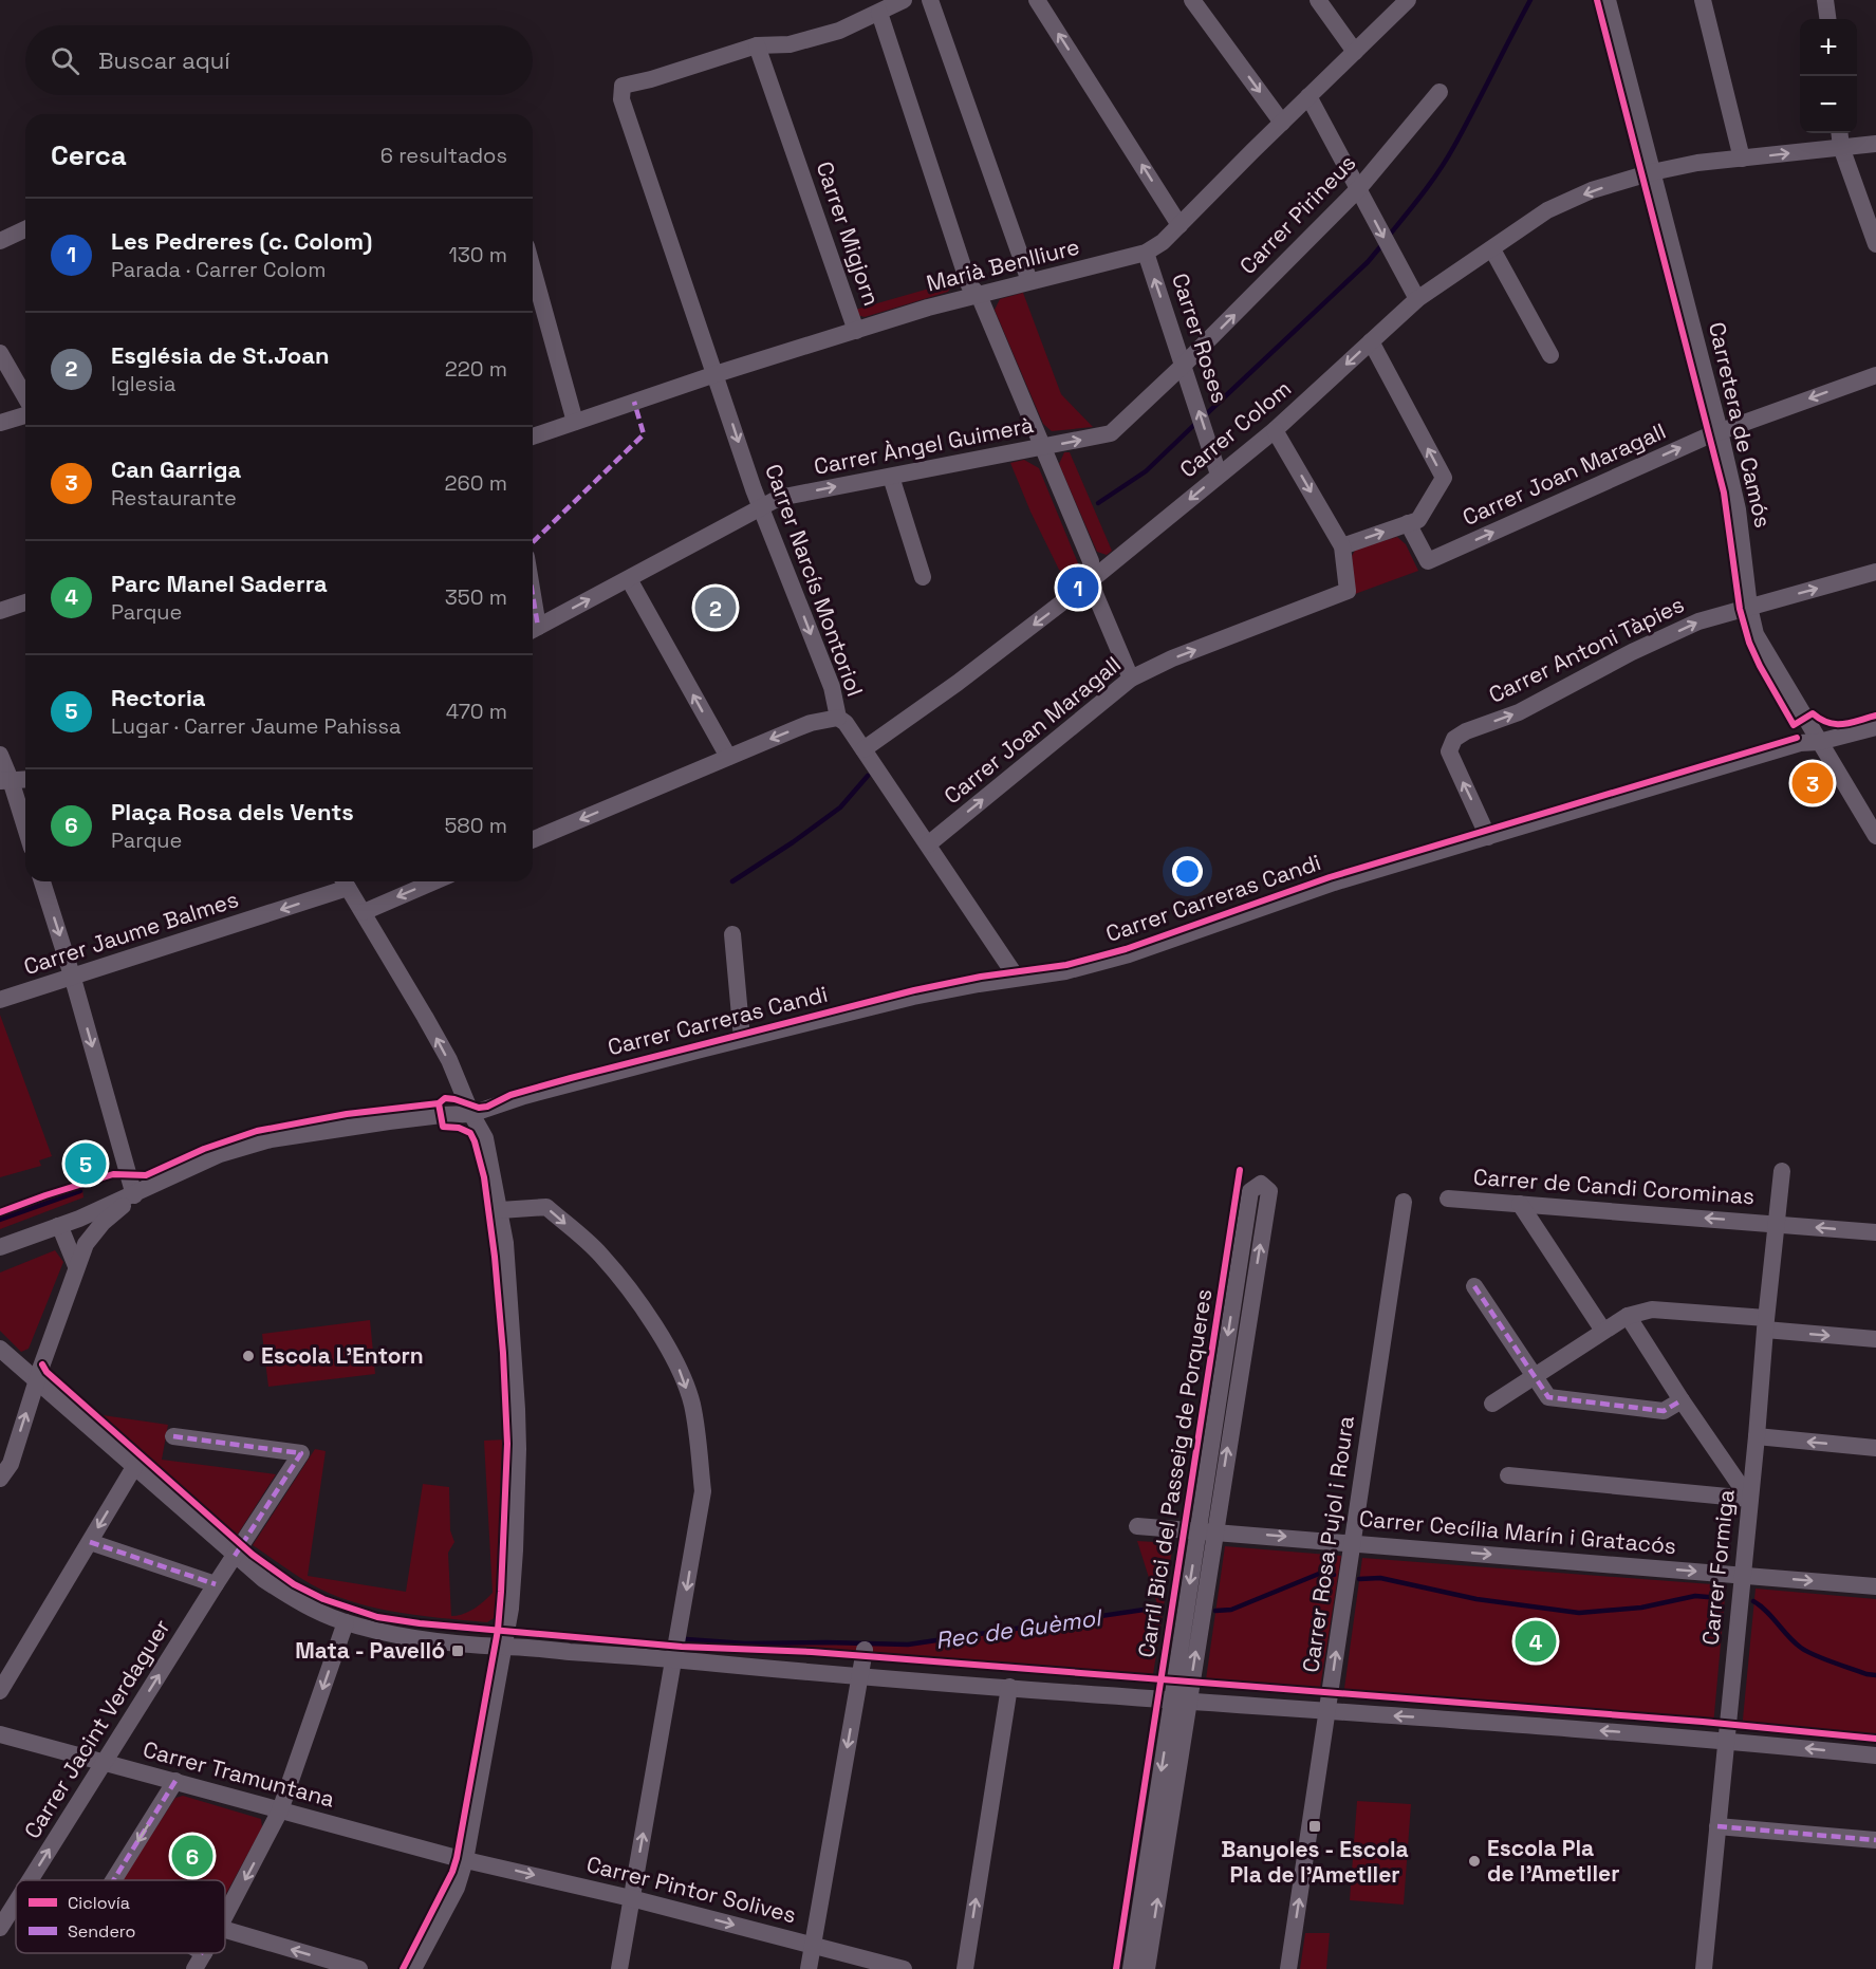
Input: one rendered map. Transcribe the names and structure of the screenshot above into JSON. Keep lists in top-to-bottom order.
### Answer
{
  "streets": {
    "street": [
      "Carrer Pirineus",
      "Carrer Migjorn",
      "Marià Benlliure",
      "Carrer Roses",
      "Carretera de Camós",
      "Carrer Colom",
      "Carrer Àngel Guimerà",
      "Carrer Joan Maragall",
      "Carrer Narcís Montoriol",
      "Carrer Antoni Tàpies",
      "Carrer Carreras Candi",
      "Carrer Jaume Balmes",
      "Carrer de Candi Corominas",
      "Carrer Cecília Marín i Gratacós",
      "Carrer Rosa Pujol i Roura",
      "Carrer Formiga",
      "Carrer Jacint Verdaguer",
      "Carrer Tramuntana",
      "Carrer Pintor Solives"
    ],
    "cycle path": ["Carril Bici del Passeig de Porqueres"]
  },
  "crossings": [
    ["Carrer Pirineus", "Carrer Roses"],
    ["Carrer Pirineus", "Carrer Àngel Guimerà"],
    ["Carrer Migjorn", "Marià Benlliure"],
    ["Carrer Migjorn", "Carrer Narcís Montoriol"],
    ["Marià Benlliure", "Carrer Roses"],
    ["Marià Benlliure", "Carrer Narcís Montoriol"],
    ["Carrer Roses", "Carrer Colom"],
    ["Carrer Roses", "Carrer Àngel Guimerà"],
    ["Carretera de Camós", "Carrer Colom"],
    ["Carretera de Camós", "Carrer Joan Maragall"],
    ["Carretera de Camós", "Carrer Antoni Tàpies"],
    ["Carretera de Camós", "Carrer Carreras Candi"],
    ["Carrer Colom", "Carrer Narcís Montoriol"],
    ["Carrer Àngel Guimerà", "Carrer Narcís Montoriol"],
    ["Carrer Joan Maragall", "Carrer Narcís Montoriol"],
    ["Carrer Narcís Montoriol", "Carrer Carreras Candi"],
    ["Carrer Antoni Tàpies", "Carrer Carreras Candi"],
    ["Carrer de Candi Corominas", "Carrer Formiga"],
    ["Carrer Cecília Marín i Gratacós", "Carrer Rosa Pujol i Roura"],
    ["Carrer Cecília Marín i Gratacós", "Carrer Formiga"],
    ["Carrer Jacint Verdaguer", "Carrer Tramuntana"],
    ["Carrer Tramuntana", "Carrer Pintor Solives"]
  ],
  "one_way": [
    "Carrer Pirineus",
    "Carrer Àngel Guimerà",
    "Carrer Antoni Tàpies",
    "Carrer Jaume Balmes",
    "Carrer Pintor Solives"
  ],
  "water": ["Rec de Guèmol"],
  "places": {
    "other": ["Escola L'Entorn", "Escola Pla de l'Ametller"],
    "transit": ["Mata - Pavelló", "Banyoles - Escola Pla de l'Ametller"]
  },
  "legend": ["Ciclovía", "Sendero"],
  "page": {
    "map_buttons": ["+", "−"],
    "search": "Buscar aquí",
    "heading": ["Cerca", "6 resultados"],
    "list": [
      {
        "mark": "1",
        "name": "Les Pedreres (c. Colom)",
        "note": "Parada · Carrer Colom",
        "value": "130 m"
      },
      {
        "mark": "2",
        "name": "Església de St.Joan",
        "note": "Iglesia",
        "value": "220 m"
      },
      {
        "mark": "3",
        "name": "Can Garriga",
        "note": "Restaurante",
        "value": "260 m"
      },
      {
        "mark": "4",
        "name": "Parc Manel Saderra",
        "note": "Parque",
        "value": "350 m"
      },
      {
        "mark": "5",
        "name": "Rectoria",
        "note": "Lugar · Carrer Jaume Pahissa",
        "value": "470 m"
      },
      {
        "mark": "6",
        "name": "Plaça Rosa dels Vents",
        "note": "Parque",
        "value": "580 m"
      }
    ],
    "pins": [
      "1",
      "2",
      "3",
      "5",
      "4",
      "6"
    ]
  }
}
